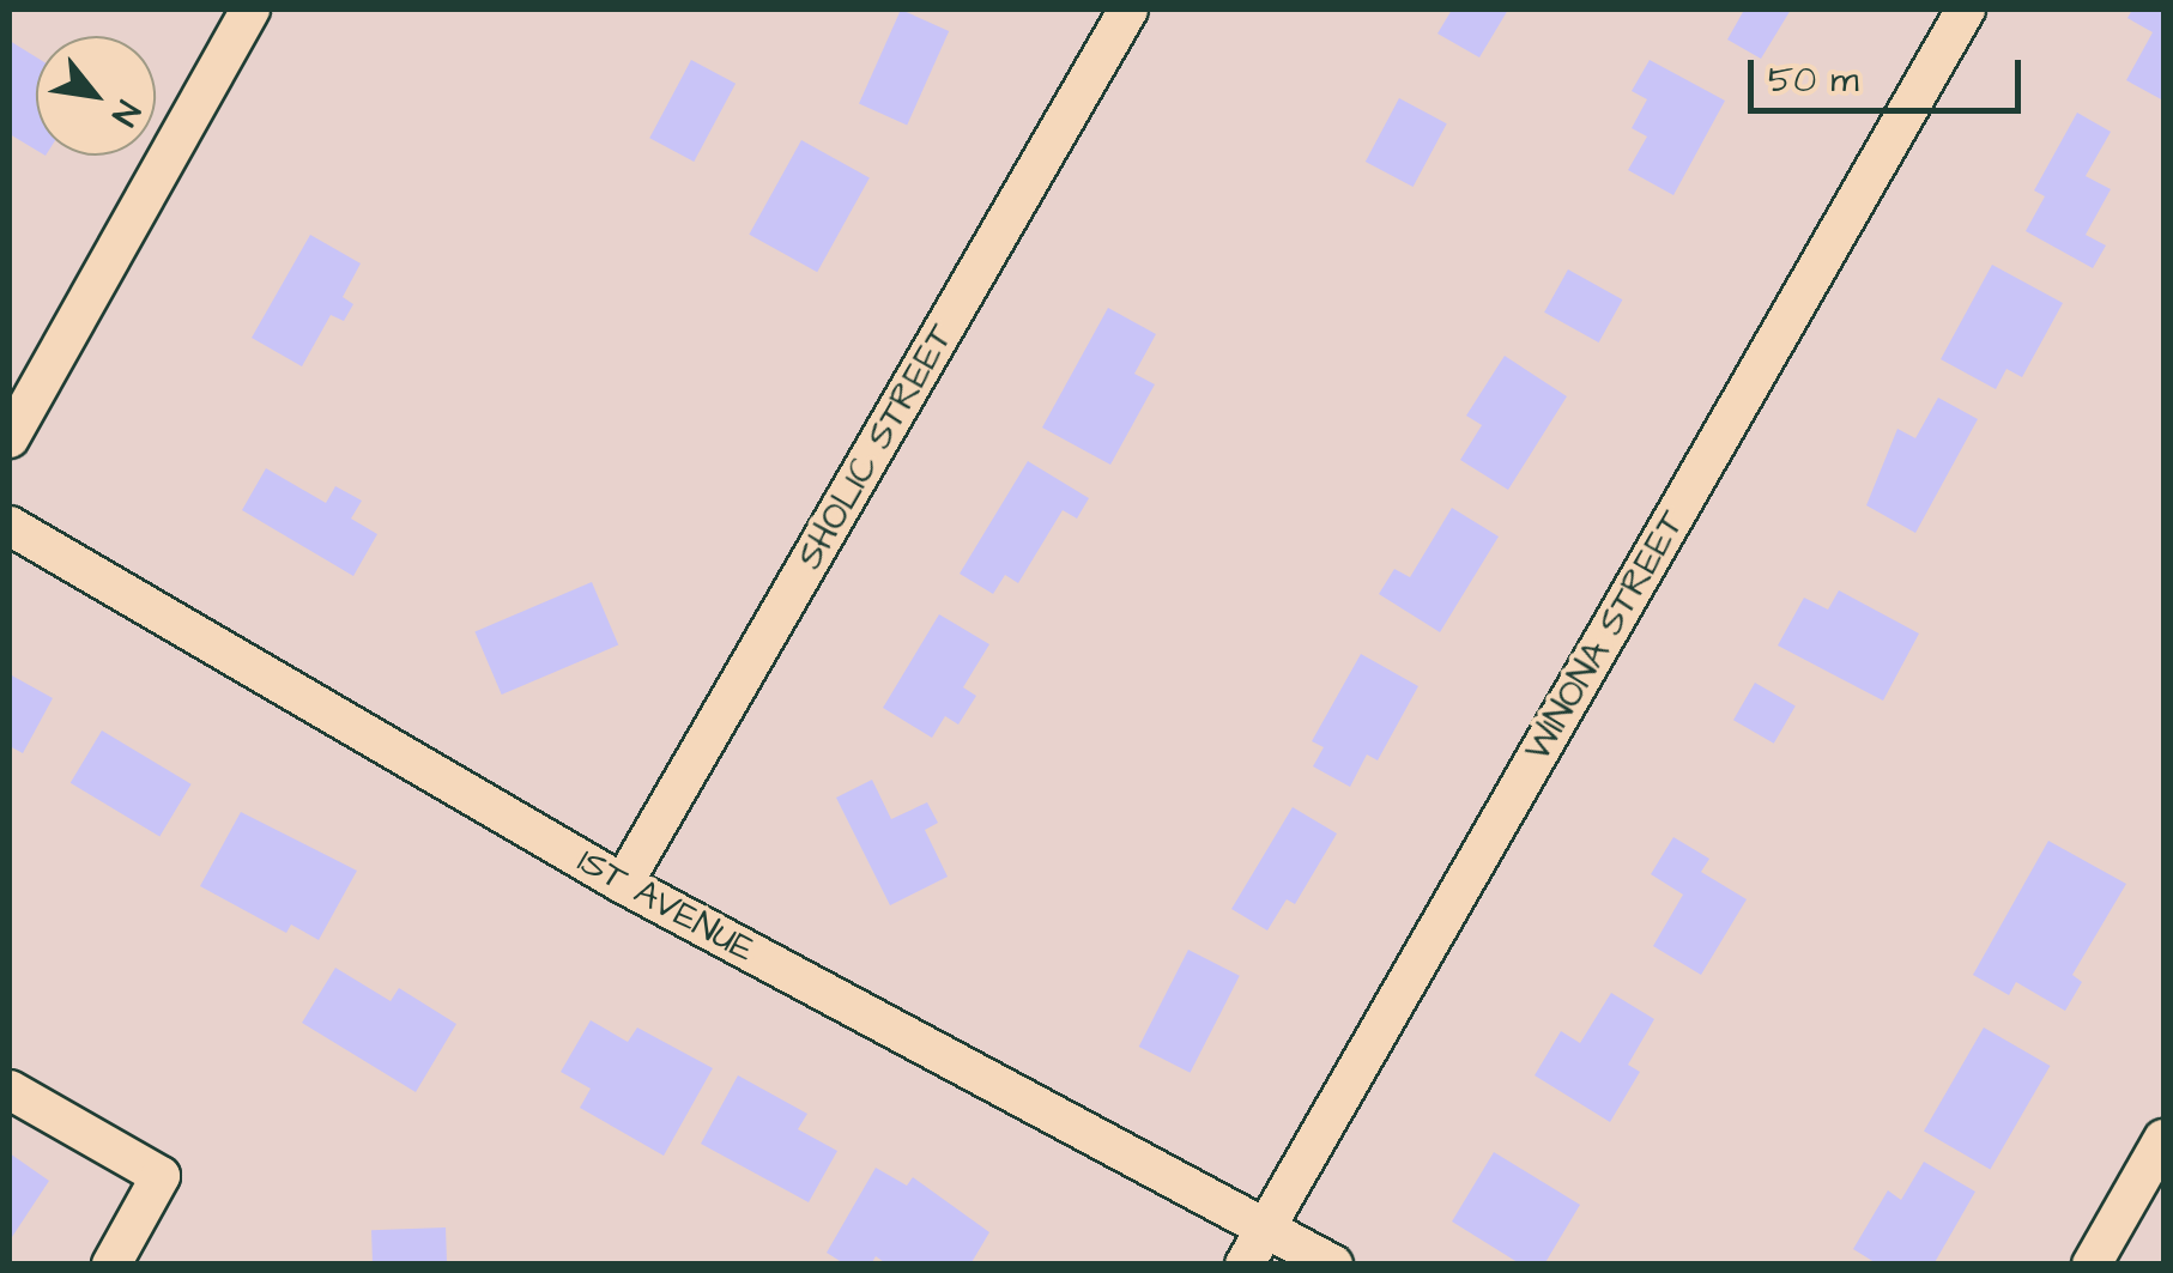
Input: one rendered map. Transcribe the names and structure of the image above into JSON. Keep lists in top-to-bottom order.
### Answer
{
  "streets": {
    "street": ["SHOLIC STREET", "WINONA STREET", "1ST AVENUE"]
  },
  "crossings": [
    ["SHOLIC STREET", "1ST AVENUE"],
    ["WINONA STREET", "1ST AVENUE"]
  ],
  "scale_bar": "50 m",
  "north": "bottom right"
}
